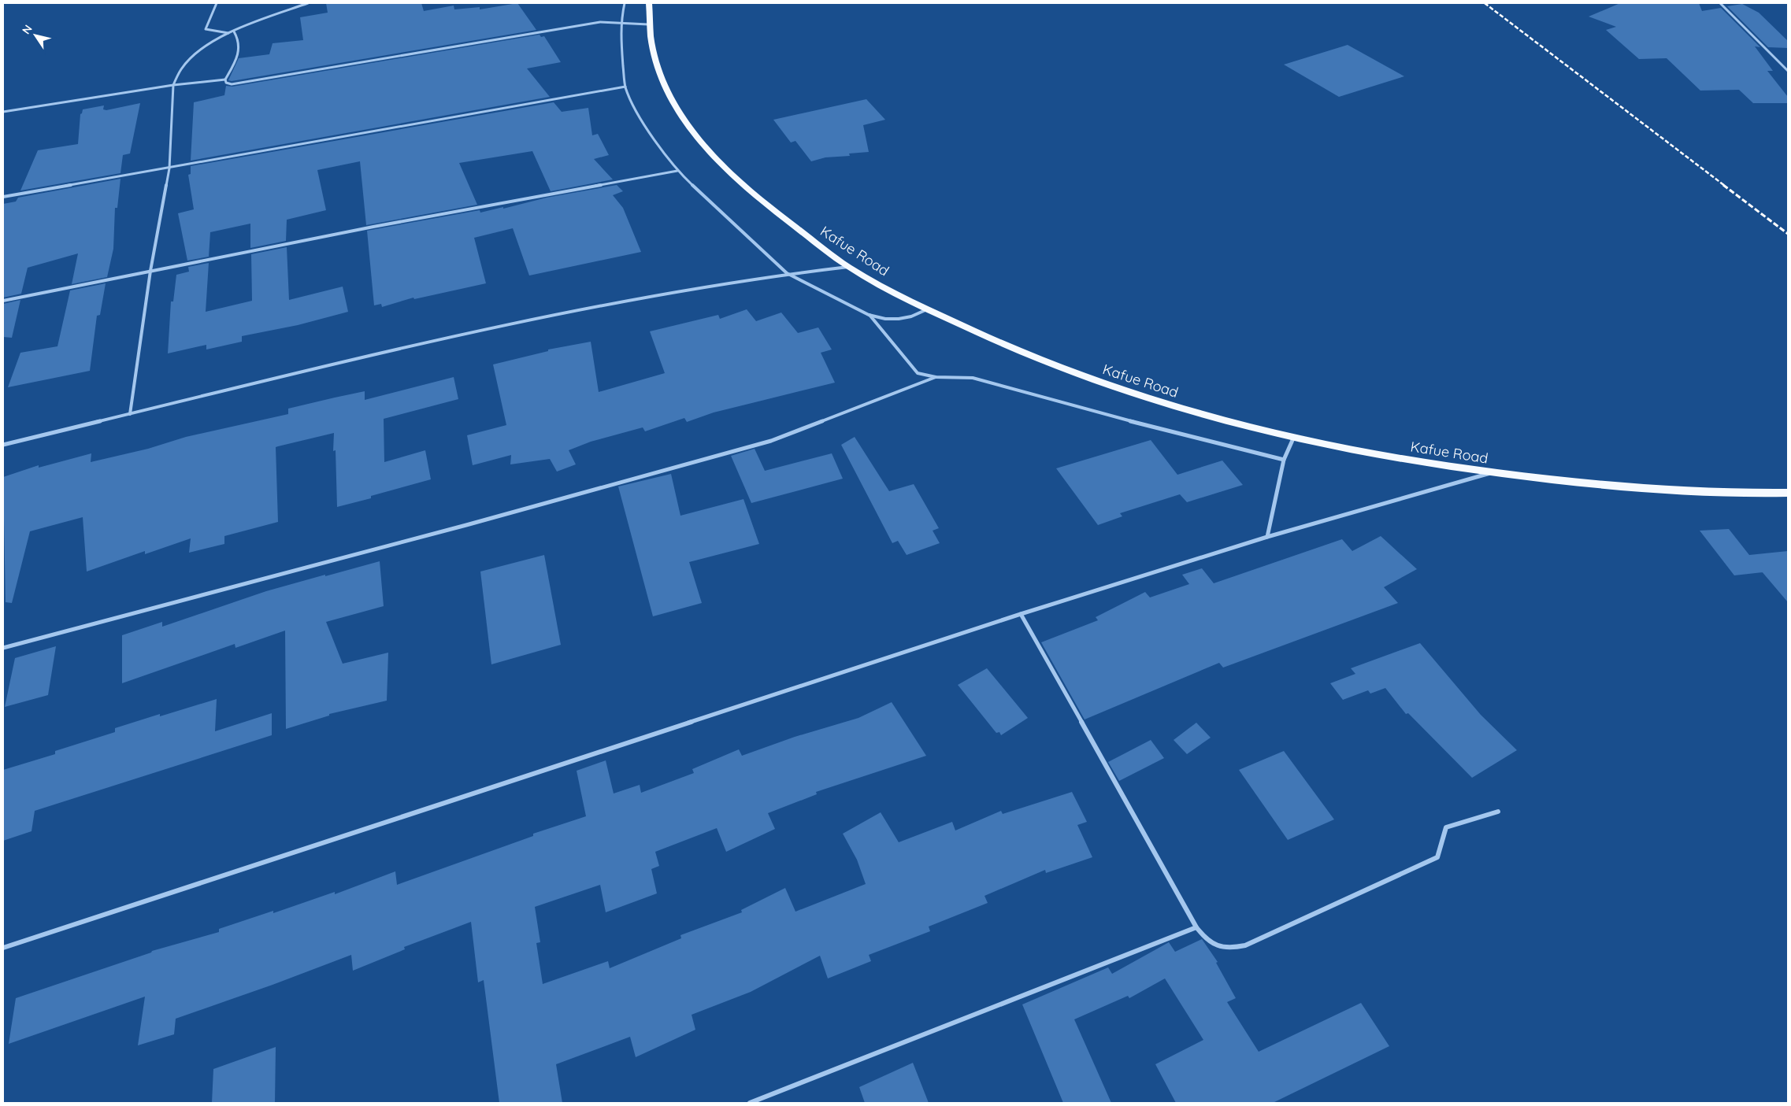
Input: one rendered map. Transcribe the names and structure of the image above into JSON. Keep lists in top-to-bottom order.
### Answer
{
  "streets": {
    "highway": ["Kafue Road"]
  },
  "north": "top left"
}
